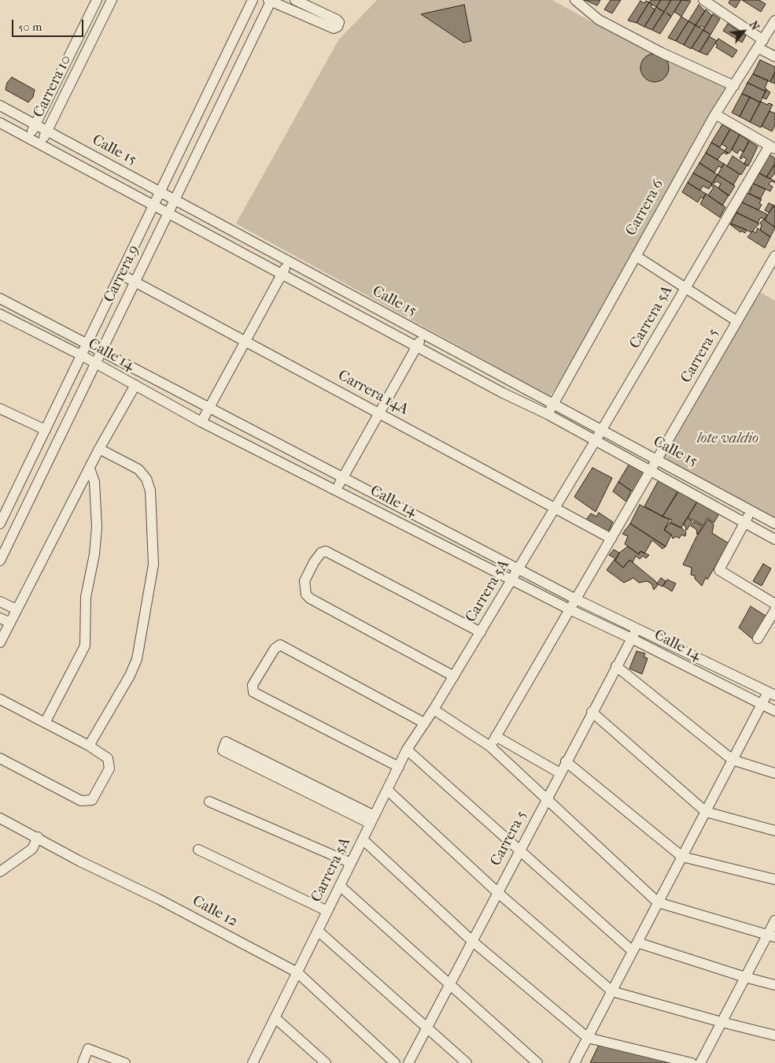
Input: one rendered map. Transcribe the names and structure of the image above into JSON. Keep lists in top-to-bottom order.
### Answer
{
  "streets": {
    "street": [
      "Carrera 10",
      "Calle 15",
      "Carrera 6",
      "Carrera 9",
      "Carrera 5A",
      "Calle 14",
      "Carrera 5",
      "Carrera 14A",
      "Calle 12"
    ]
  },
  "crossings": [
    ["Carrera 10", "Calle 15"],
    ["Calle 15", "Carrera 6"],
    ["Calle 15", "Carrera 9"],
    ["Calle 15", "Carrera 5A"],
    ["Calle 15", "Carrera 5"],
    ["Carrera 9", "Calle 14"],
    ["Carrera 9", "Carrera 14A"],
    ["Carrera 5A", "Calle 14"],
    ["Carrera 5A", "Carrera 14A"],
    ["Carrera 5A", "Calle 12"],
    ["Calle 14", "Carrera 5"],
    ["Carrera 5", "Carrera 14A"]
  ],
  "parks": ["lote valdio"],
  "scale_bar": "50 m",
  "north": "top right"
}
